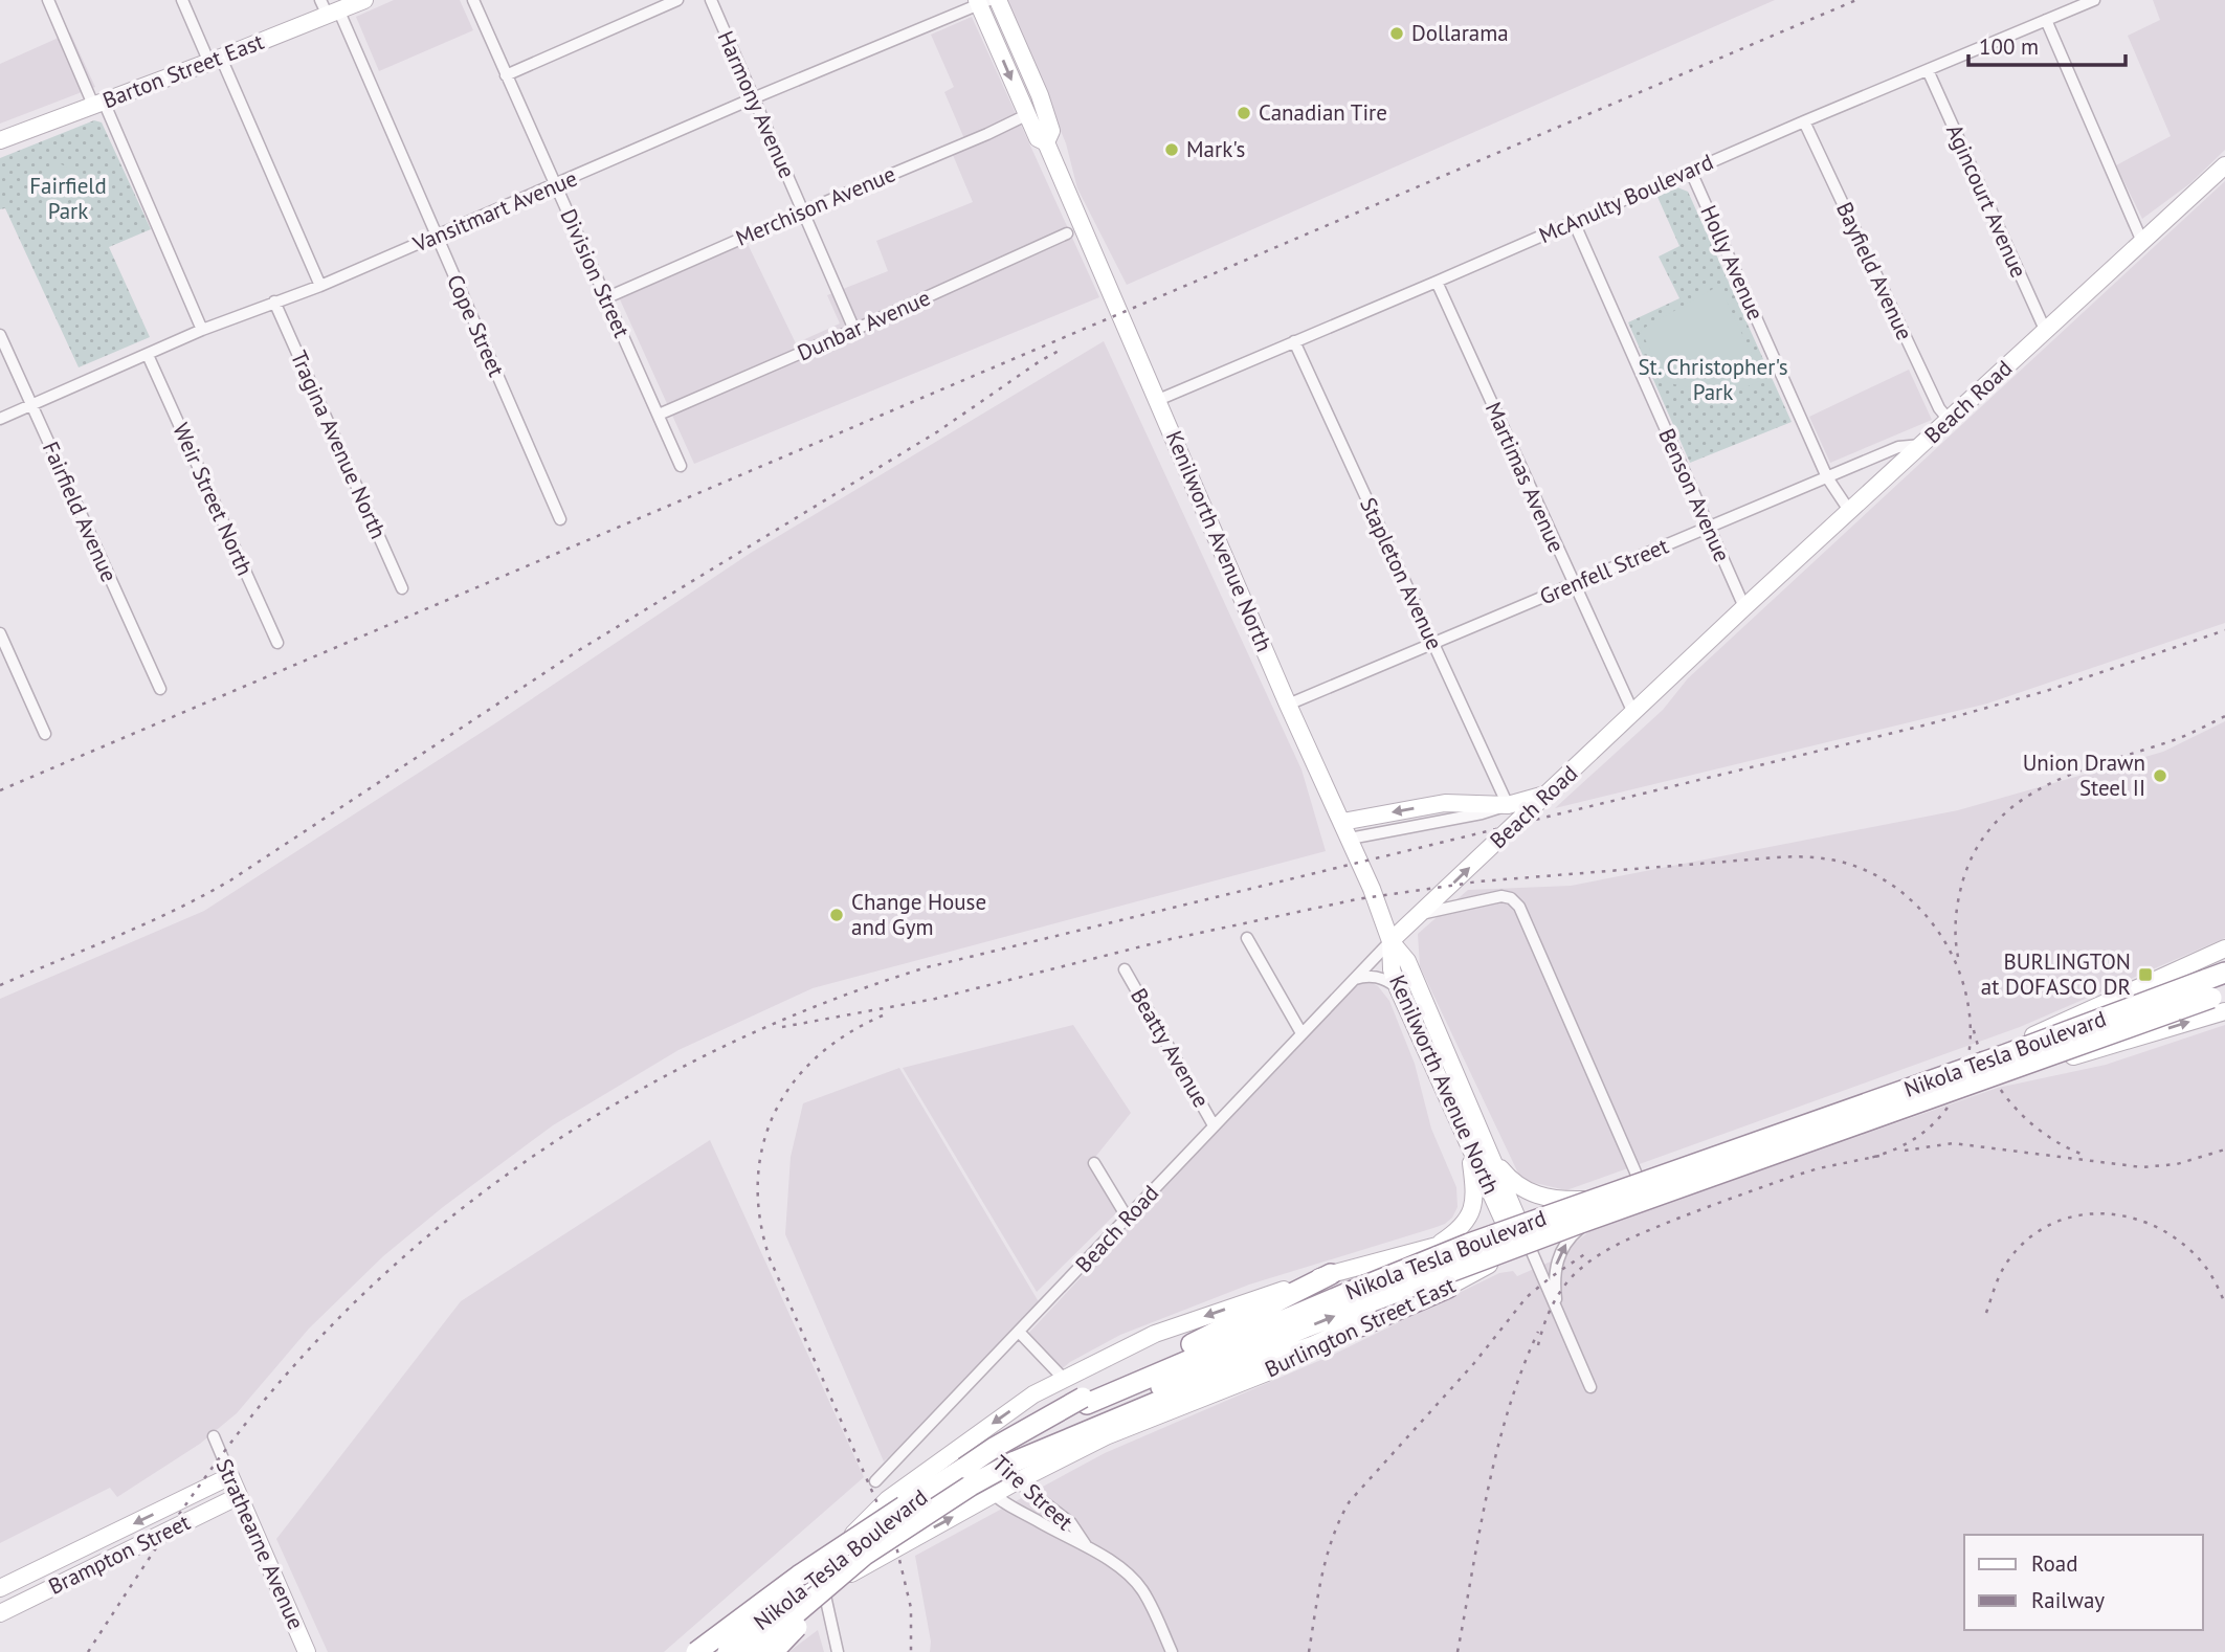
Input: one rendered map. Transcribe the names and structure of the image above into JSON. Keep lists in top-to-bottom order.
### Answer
{
  "streets": {
    "highway": ["Nikola Tesla Boulevard"],
    "main road": [
      "Barton Street East",
      "Beach Road",
      "Kenilworth Avenue North",
      "Burlington Street East",
      "Strathearne Avenue",
      "Brampton Street"
    ],
    "street": [
      "Harmony Avenue",
      "McAnulty Boulevard",
      "Agincourt Avenue",
      "Merchison Avenue",
      "Vansitmart Avenue",
      "Holly Avenue",
      "Bayfield Avenue",
      "Division Street",
      "Cope Street",
      "Dunbar Avenue",
      "Tragina Avenue North",
      "Martimas Avenue",
      "Benson Avenue",
      "Weir Street North",
      "Fairfield Avenue",
      "Grenfell Street",
      "Stapleton Avenue",
      "Beatty Avenue",
      "Tire Street"
    ]
  },
  "crossings": [
    ["Barton Street East", "Cope Street"],
    ["Harmony Avenue", "Merchison Avenue"],
    ["Harmony Avenue", "Vansitmart Avenue"],
    ["Harmony Avenue", "Dunbar Avenue"],
    ["McAnulty Boulevard", "Agincourt Avenue"],
    ["McAnulty Boulevard", "Holly Avenue"],
    ["McAnulty Boulevard", "Bayfield Avenue"],
    ["McAnulty Boulevard", "Martimas Avenue"],
    ["McAnulty Boulevard", "Benson Avenue"],
    ["McAnulty Boulevard", "Kenilworth Avenue North"],
    ["McAnulty Boulevard", "Stapleton Avenue"],
    ["Agincourt Avenue", "Beach Road"],
    ["Merchison Avenue", "Division Street"],
    ["Merchison Avenue", "Kenilworth Avenue North"],
    ["Vansitmart Avenue", "Division Street"],
    ["Vansitmart Avenue", "Cope Street"],
    ["Vansitmart Avenue", "Tragina Avenue North"],
    ["Vansitmart Avenue", "Weir Street North"],
    ["Vansitmart Avenue", "Fairfield Avenue"],
    ["Vansitmart Avenue", "Kenilworth Avenue North"],
    ["Holly Avenue", "Beach Road"],
    ["Holly Avenue", "Grenfell Street"],
    ["Bayfield Avenue", "Beach Road"],
    ["Division Street", "Dunbar Avenue"],
    ["Beach Road", "Martimas Avenue"],
    ["Beach Road", "Benson Avenue"],
    ["Beach Road", "Kenilworth Avenue North"],
    ["Beach Road", "Grenfell Street"],
    ["Beach Road", "Beatty Avenue"],
    ["Martimas Avenue", "Grenfell Street"],
    ["Benson Avenue", "Grenfell Street"],
    ["Kenilworth Avenue North", "Grenfell Street"],
    ["Kenilworth Avenue North", "Burlington Street East"],
    ["Grenfell Street", "Stapleton Avenue"],
    ["Nikola Tesla Boulevard", "Burlington Street East"],
    ["Nikola Tesla Boulevard", "Tire Street"],
    ["Burlington Street East", "Tire Street"],
    ["Strathearne Avenue", "Brampton Street"]
  ],
  "parks": ["Fairfield Park", "St. Christopher's Park"],
  "places": {
    "other": [
      "Dollarama",
      "Canadian Tire",
      "Mark's",
      "Union Drawn Steel II",
      "Change House and Gym"
    ],
    "transit": ["BURLINGTON at DOFASCO DR"]
  },
  "legend": ["Road", "Railway"],
  "scale_bar": "100 m"
}
